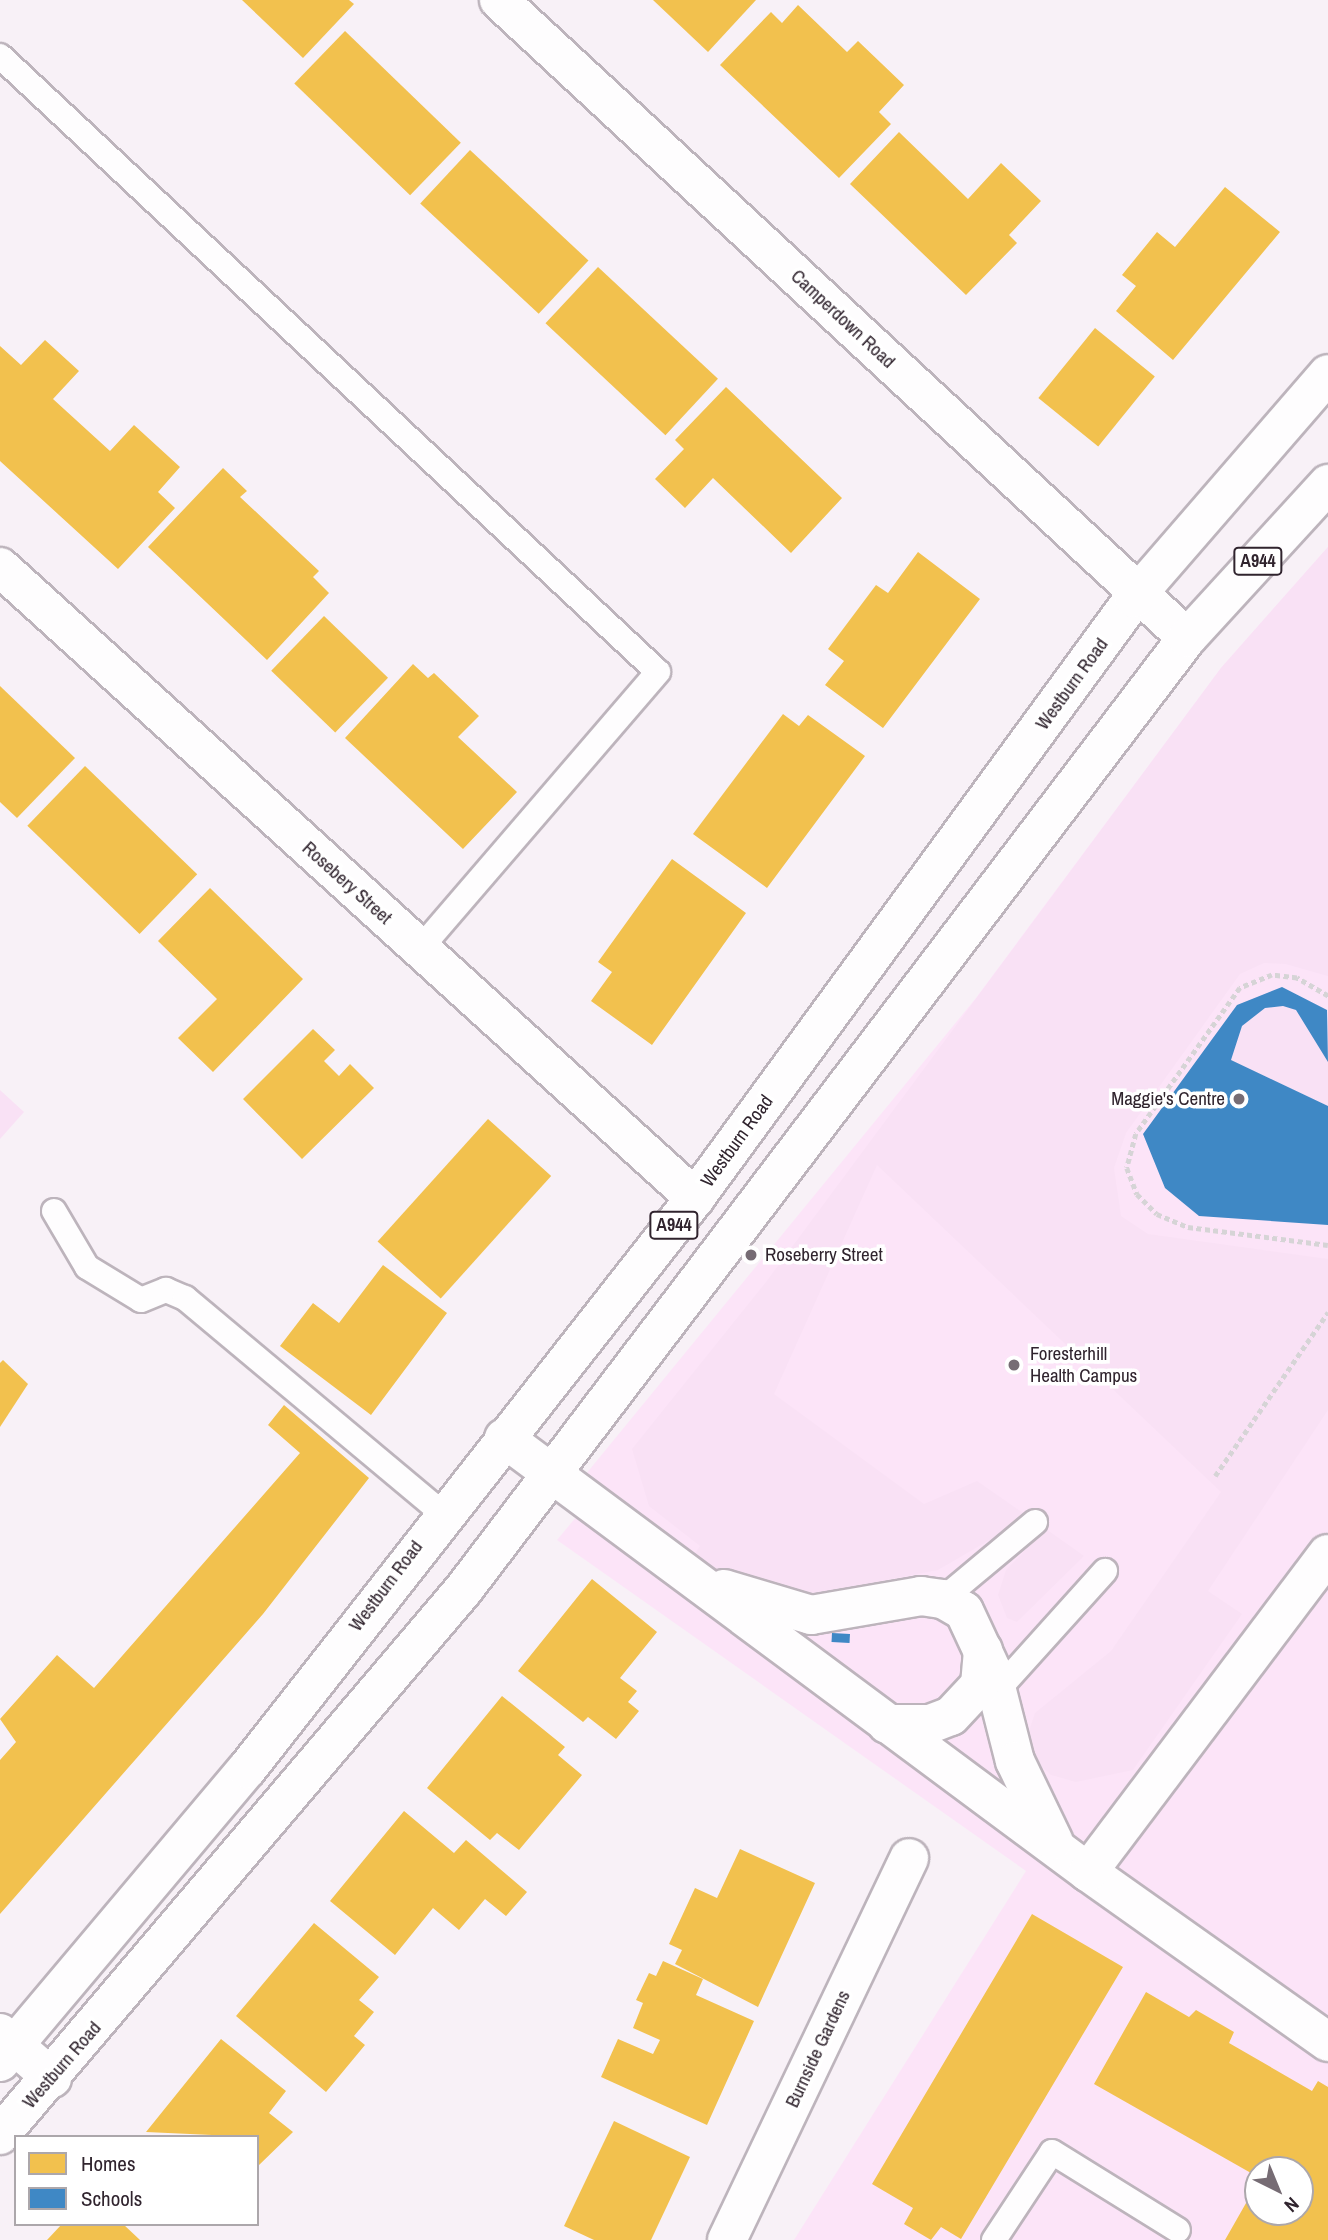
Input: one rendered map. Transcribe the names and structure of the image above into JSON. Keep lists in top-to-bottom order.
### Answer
{
  "streets": {
    "street": [
      "Camperdown Road",
      "A944",
      "Westburn Road",
      "Rosebery Street",
      "Burnside Gardens"
    ]
  },
  "crossings": [
    ["Camperdown Road", "Westburn Road"],
    ["Westburn Road", "Rosebery Street"]
  ],
  "places": ["Maggie's Centre", "Roseberry Street", "Foresterhill Health Campus"],
  "legend": ["Homes", "Schools"],
  "north": "bottom right"
}
